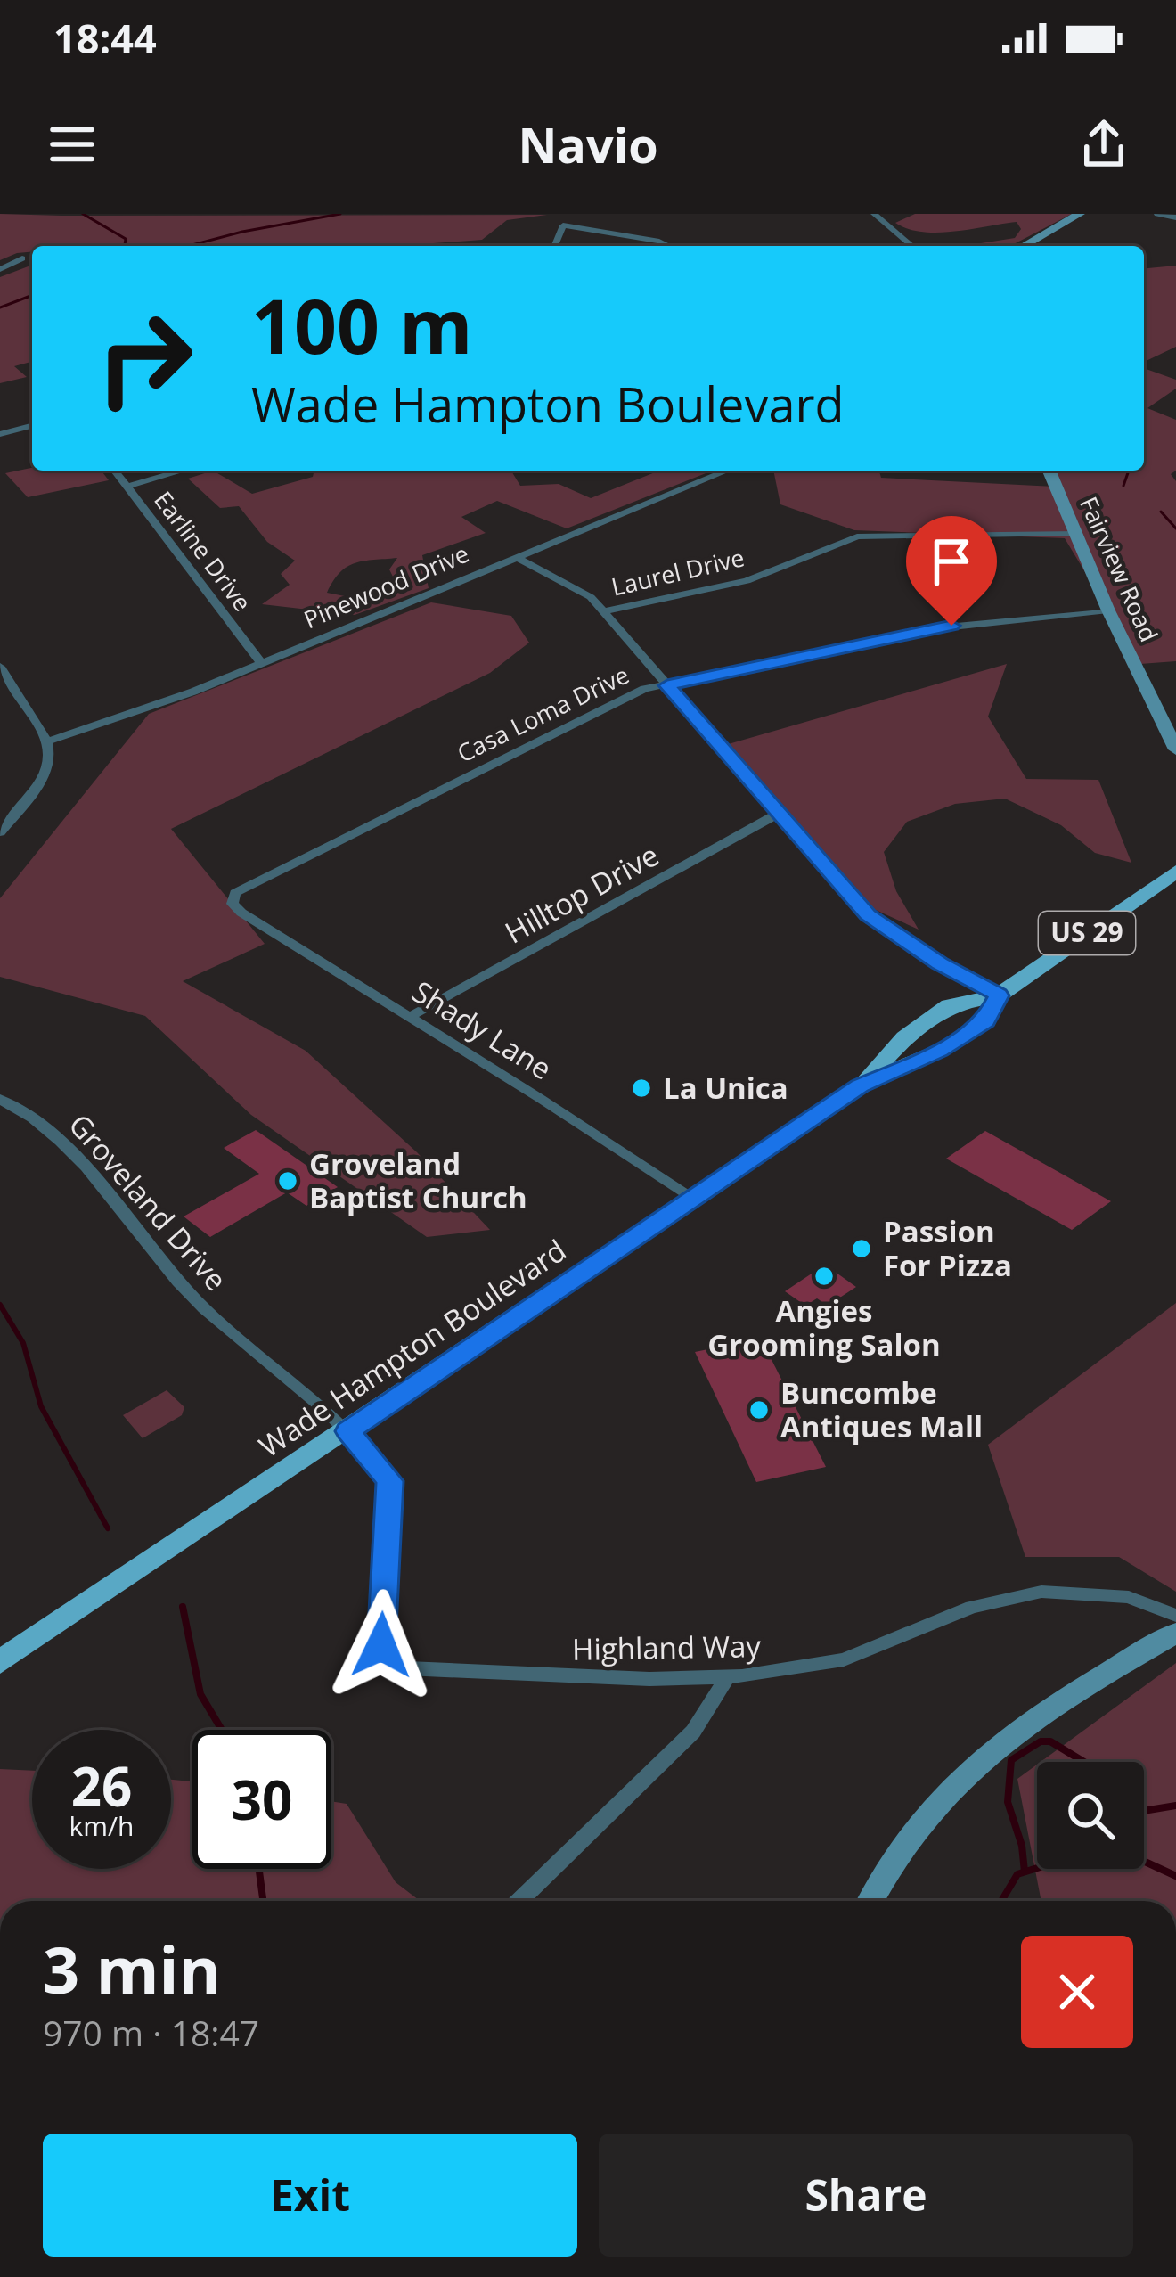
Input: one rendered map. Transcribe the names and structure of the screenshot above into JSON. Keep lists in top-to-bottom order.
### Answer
{
  "streets": {
    "main road": ["US 29", "Wade Hampton Boulevard"],
    "street": [
      "Earline Drive",
      "Fairview Road",
      "Laurel Drive",
      "Pinewood Drive",
      "Casa Loma Drive",
      "Hilltop Drive",
      "Shady Lane",
      "Groveland Drive",
      "Highland Way"
    ]
  },
  "crossings": [
    ["Earline Drive", "Pinewood Drive"],
    ["Fairview Road", "Laurel Drive"],
    ["Fairview Road", "Casa Loma Drive"],
    ["Casa Loma Drive", "Shady Lane"],
    ["Hilltop Drive", "Shady Lane"],
    ["Shady Lane", "Wade Hampton Boulevard"],
    ["Groveland Drive", "Wade Hampton Boulevard"],
    ["Groveland Drive", "Highland Way"],
    ["Wade Hampton Boulevard", "Highland Way"]
  ],
  "places": [
    "La Unica",
    "Groveland Baptist Church",
    "Passion For Pizza",
    "Angies Grooming Salon",
    "Buncombe Antiques Mall"
  ],
  "page": {
    "status": "18:44",
    "header": "Navio",
    "turn": ["100 m", "Wade Hampton Boulevard"],
    "speed": "26 km/h",
    "limit": "30",
    "heading": ["3 min", "970 m · 18:47"],
    "buttons": ["Exit", "Share"]
  }
}
